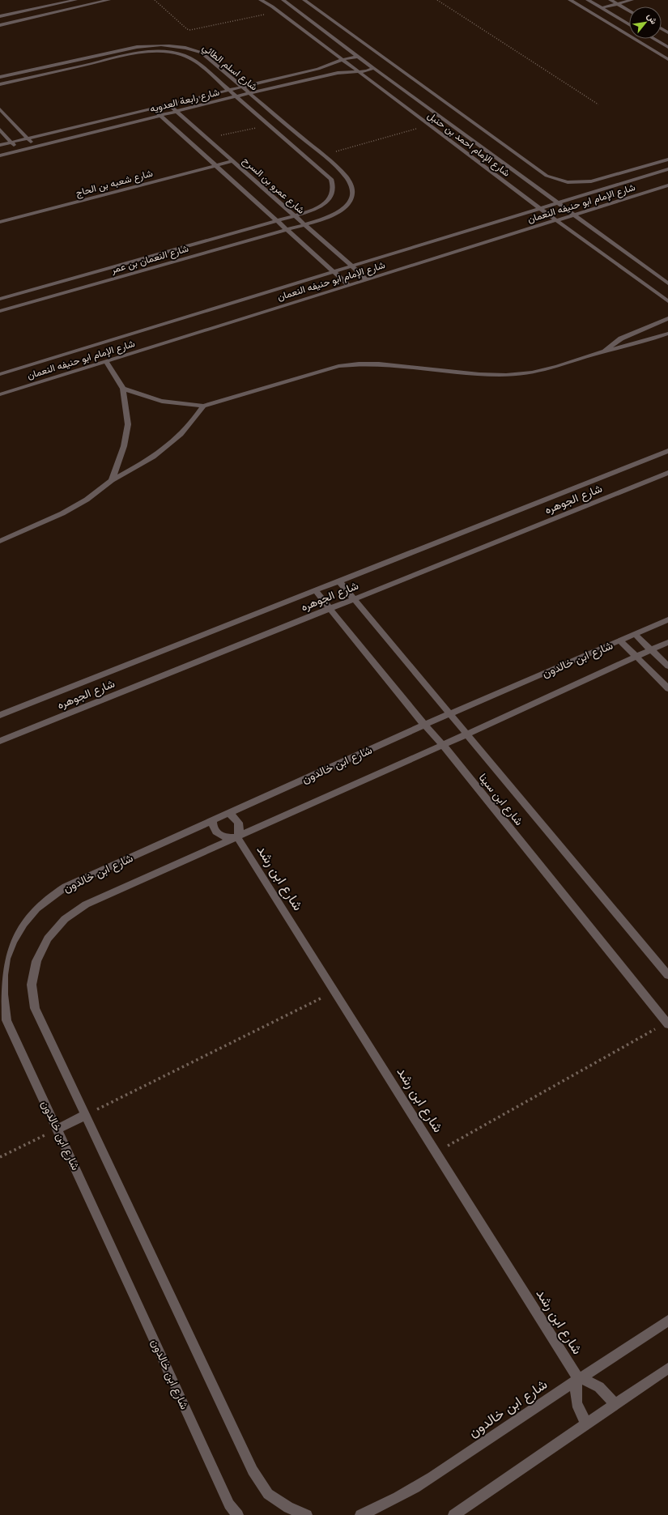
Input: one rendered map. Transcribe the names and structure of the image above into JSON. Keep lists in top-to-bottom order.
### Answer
{
  "streets": {
    "street": [
      "شارع اسلم الطائي",
      "شارع رابعة العدويه",
      "شارع الإمام احمد بن حنبل",
      "شارع شعبه بن الحاج",
      "شارع عمرو بن السرح",
      "شارع الإمام ابو حنيفه النعمان",
      "شارع النعمان بن عمر",
      "شارع الجوهره",
      "شارع ابن خالدون",
      "شارع ابن سينا",
      "شارع ابن رشد"
    ]
  },
  "crossings": [
    ["شارع اسلم الطائي", "شارع رابعة العدويه"],
    ["شارع اسلم الطائي", "شارع عمرو بن السرح"],
    ["شارع اسلم الطائي", "شارع النعمان بن عمر"],
    ["شارع رابعة العدويه", "شارع الإمام احمد بن حنبل"],
    ["شارع رابعة العدويه", "شارع عمرو بن السرح"],
    ["شارع الإمام احمد بن حنبل", "شارع الإمام ابو حنيفه النعمان"],
    ["شارع شعبه بن الحاج", "شارع عمرو بن السرح"],
    ["شارع عمرو بن السرح", "شارع الإمام ابو حنيفه النعمان"],
    ["شارع عمرو بن السرح", "شارع النعمان بن عمر"],
    ["شارع الجوهره", "شارع ابن سينا"],
    ["شارع ابن خالدون", "شارع ابن سينا"],
    ["شارع ابن خالدون", "شارع ابن رشد"]
  ],
  "north": "top right"
}
